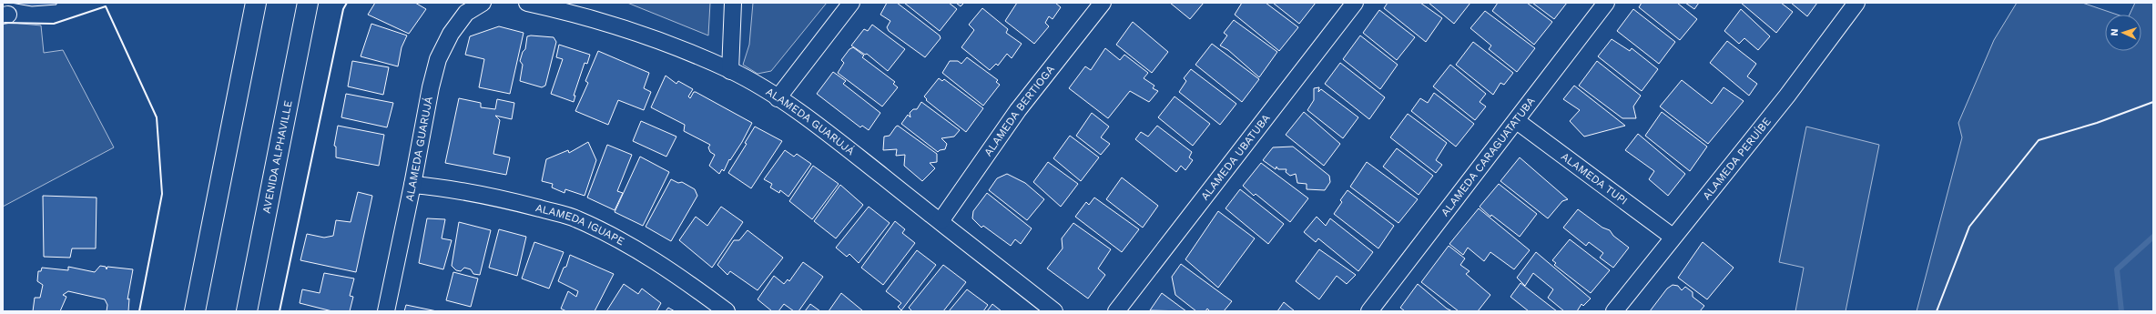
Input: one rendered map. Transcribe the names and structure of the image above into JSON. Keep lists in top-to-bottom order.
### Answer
{
  "streets": {
    "main road": ["AVENIDA ALPHAVILLE"],
    "street": [
      "ALAMEDA BERTIOGA",
      "ALAMEDA GUARUJÁ",
      "ALAMEDA UBATUBA",
      "ALAMEDA CARAGUATATUBA",
      "ALAMEDA PERUÍBE",
      "ALAMEDA TUPI",
      "ALAMEDA IGUAPE"
    ]
  },
  "crossings": [
    ["ALAMEDA BERTIOGA", "ALAMEDA GUARUJÁ"],
    ["ALAMEDA GUARUJÁ", "ALAMEDA IGUAPE"],
    ["ALAMEDA CARAGUATATUBA", "ALAMEDA TUPI"],
    ["ALAMEDA PERUÍBE", "ALAMEDA TUPI"]
  ],
  "north": "left"
}
